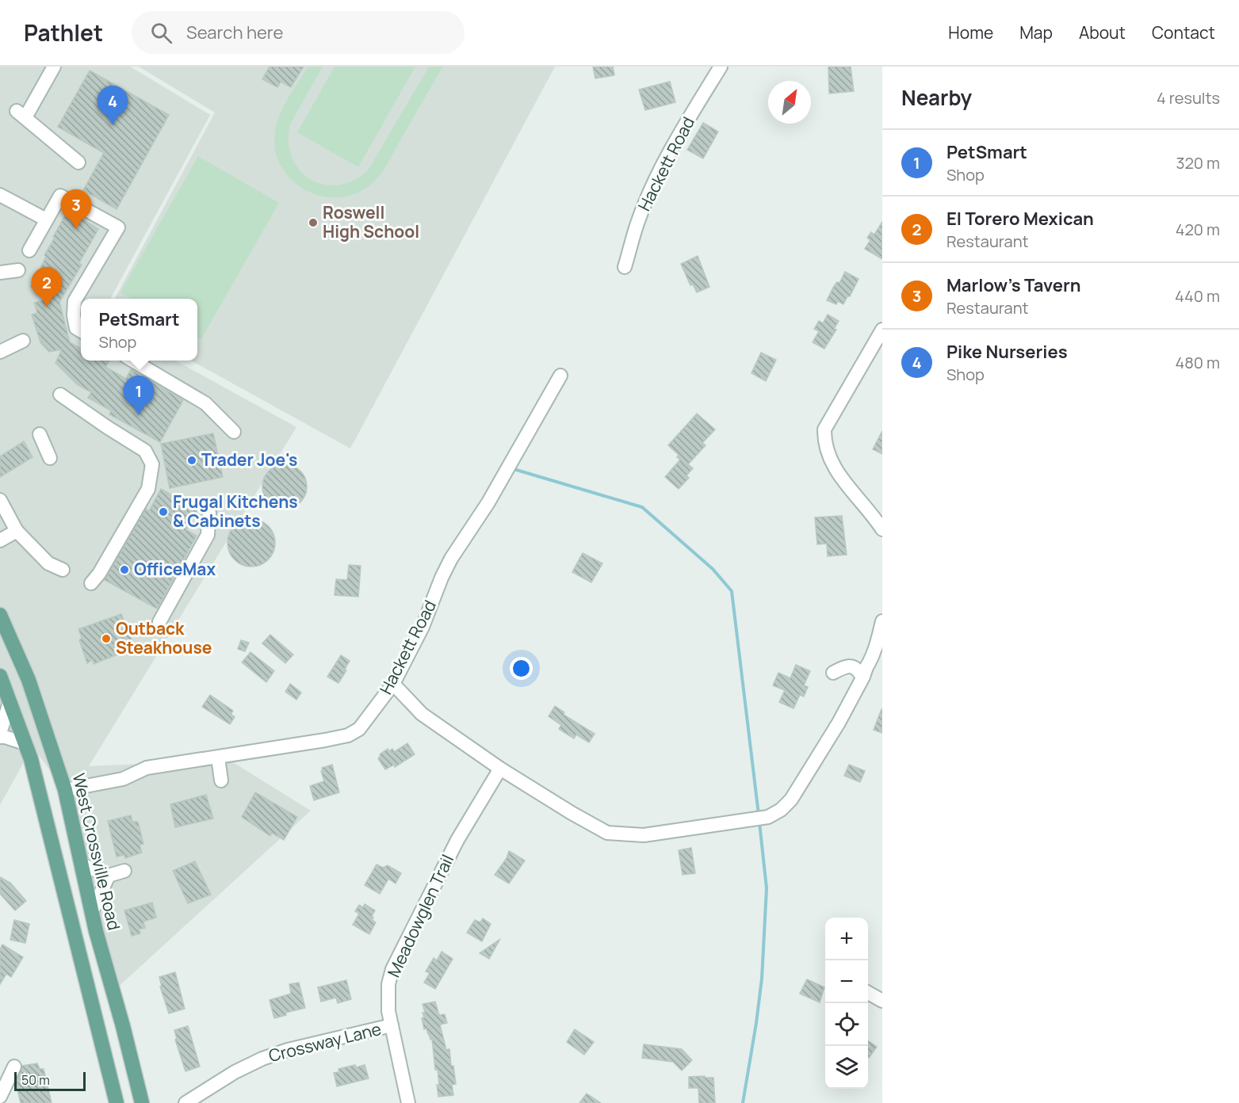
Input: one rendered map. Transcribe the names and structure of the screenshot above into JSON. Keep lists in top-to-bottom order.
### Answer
{
  "streets": {
    "main road": ["West Crossville Road"],
    "street": ["Hackett Road", "Meadowglen Trail", "Crossway Lane"]
  },
  "crossings": [
    ["Hackett Road", "West Crossville Road"],
    ["Meadowglen Trail", "Crossway Lane"]
  ],
  "places": [
    "Roswell High School",
    "Trader Joe's",
    "Frugal Kitchens & Cabinets",
    "OfficeMax",
    "Outback Steakhouse"
  ],
  "scale_bar": "50 m",
  "north": "top right",
  "page": {
    "header": "Pathlet",
    "search": "Search here",
    "nav": [
      "Home",
      "Map",
      "About",
      "Contact"
    ],
    "heading": ["Nearby", "4 results"],
    "pins": [
      "4",
      "3",
      "2",
      "1"
    ],
    "list": [
      {
        "mark": "1",
        "name": "PetSmart",
        "note": "Shop",
        "value": "320 m"
      },
      {
        "mark": "2",
        "name": "El Torero Mexican",
        "note": "Restaurant",
        "value": "420 m"
      },
      {
        "mark": "3",
        "name": "Marlow's Tavern",
        "note": "Restaurant",
        "value": "440 m"
      },
      {
        "mark": "4",
        "name": "Pike Nurseries",
        "note": "Shop",
        "value": "480 m"
      }
    ],
    "popup": ["PetSmart", "Shop"],
    "map_buttons": ["+", "−"],
    "scale": "50 m"
  }
}
